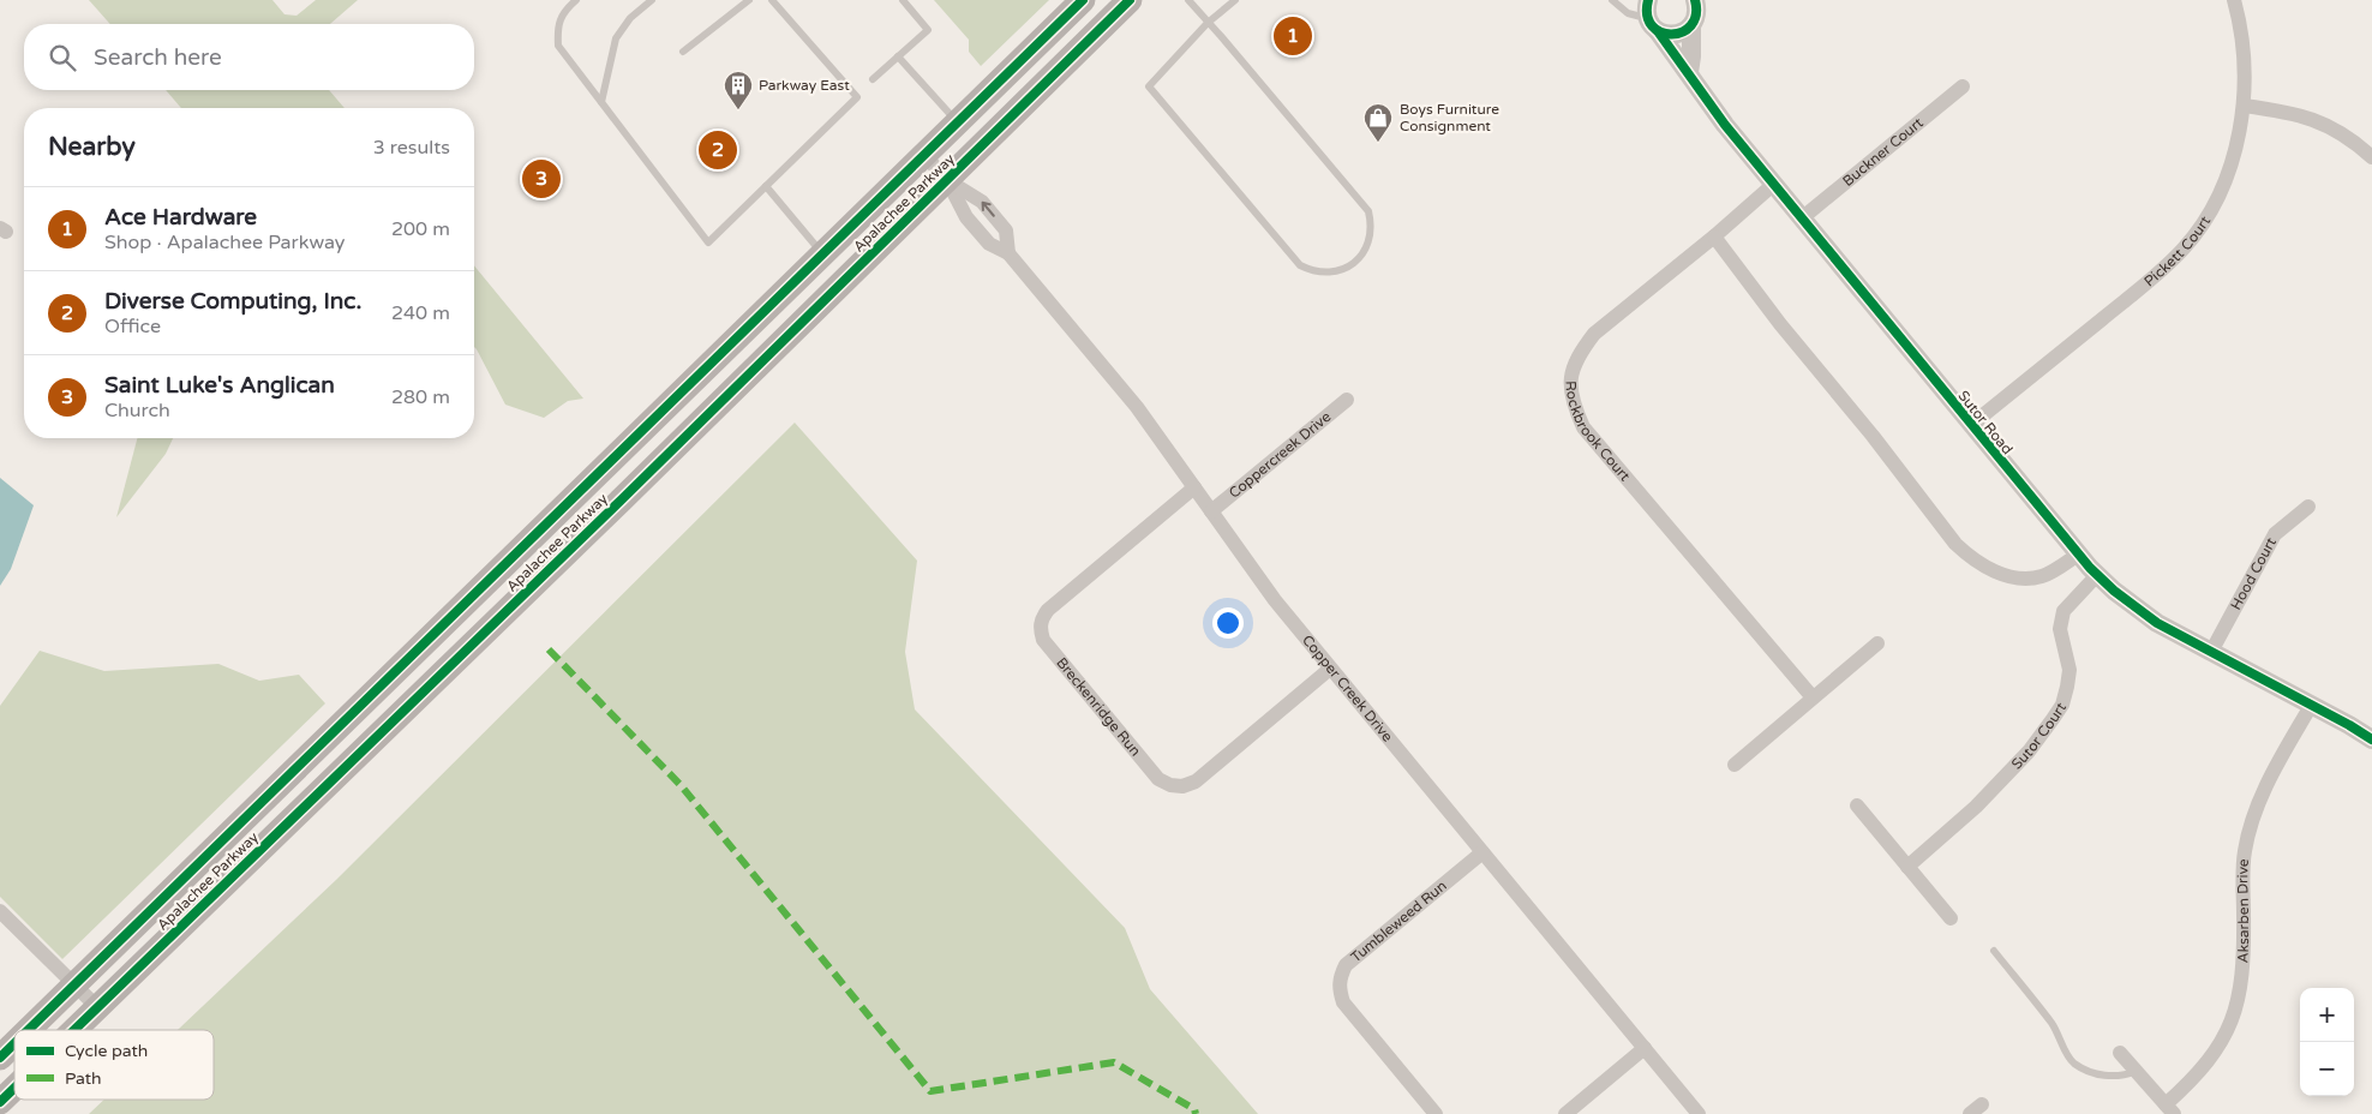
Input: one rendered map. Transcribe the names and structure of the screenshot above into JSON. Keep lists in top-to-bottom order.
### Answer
{
  "streets": {
    "main road": ["Apalachee Parkway"],
    "street": [
      "Buckner Court",
      "Pickett Court",
      "Sutor Road",
      "Rockbrook Court",
      "Coppercreek Drive",
      "Hood Court",
      "Copper Creek Drive",
      "Breckenridge Run",
      "Sutor Court",
      "Aksarben Drive",
      "Tumbleweed Run"
    ]
  },
  "crossings": [
    ["Buckner Court", "Sutor Road"],
    ["Apalachee Parkway", "Copper Creek Drive"],
    ["Pickett Court", "Sutor Road"],
    ["Sutor Road", "Rockbrook Court"],
    ["Sutor Road", "Hood Court"],
    ["Sutor Road", "Sutor Court"],
    ["Sutor Road", "Aksarben Drive"],
    ["Coppercreek Drive", "Copper Creek Drive"],
    ["Copper Creek Drive", "Breckenridge Run"],
    ["Copper Creek Drive", "Tumbleweed Run"]
  ],
  "places": {
    "building": ["Parkway East"],
    "shop": ["Boys Furniture Consignment"]
  },
  "legend": ["Cycle path", "Path"],
  "page": {
    "pins": ["1", "2", "3"],
    "search": "Search here",
    "heading": ["Nearby", "3 results"],
    "list": [
      {
        "mark": "1",
        "name": "Ace Hardware",
        "note": "Shop · Apalachee Parkway",
        "value": "200 m"
      },
      {
        "mark": "2",
        "name": "Diverse Computing, Inc.",
        "note": "Office",
        "value": "240 m"
      },
      {
        "mark": "3",
        "name": "Saint Luke's Anglican",
        "note": "Church",
        "value": "280 m"
      }
    ],
    "map_buttons": ["+", "−"]
  }
}
